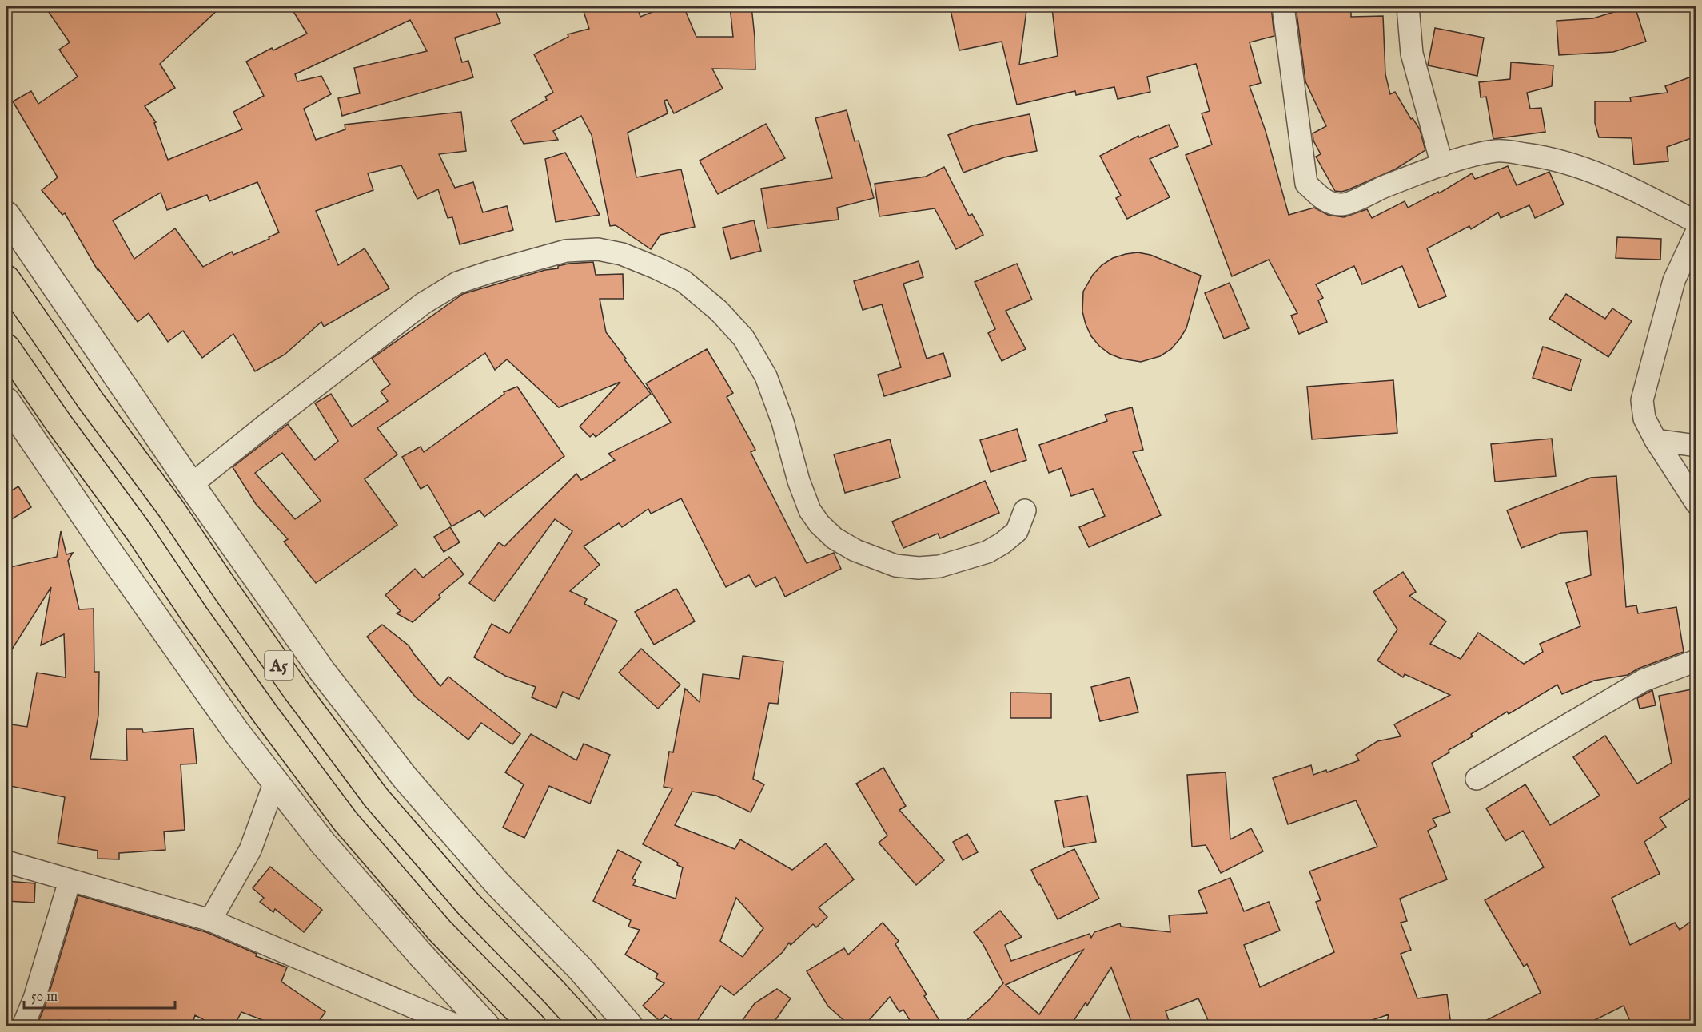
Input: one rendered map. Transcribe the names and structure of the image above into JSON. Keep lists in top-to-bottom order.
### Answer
{
  "streets": {
    "highway": ["A5"]
  },
  "scale_bar": "50 m"
}
